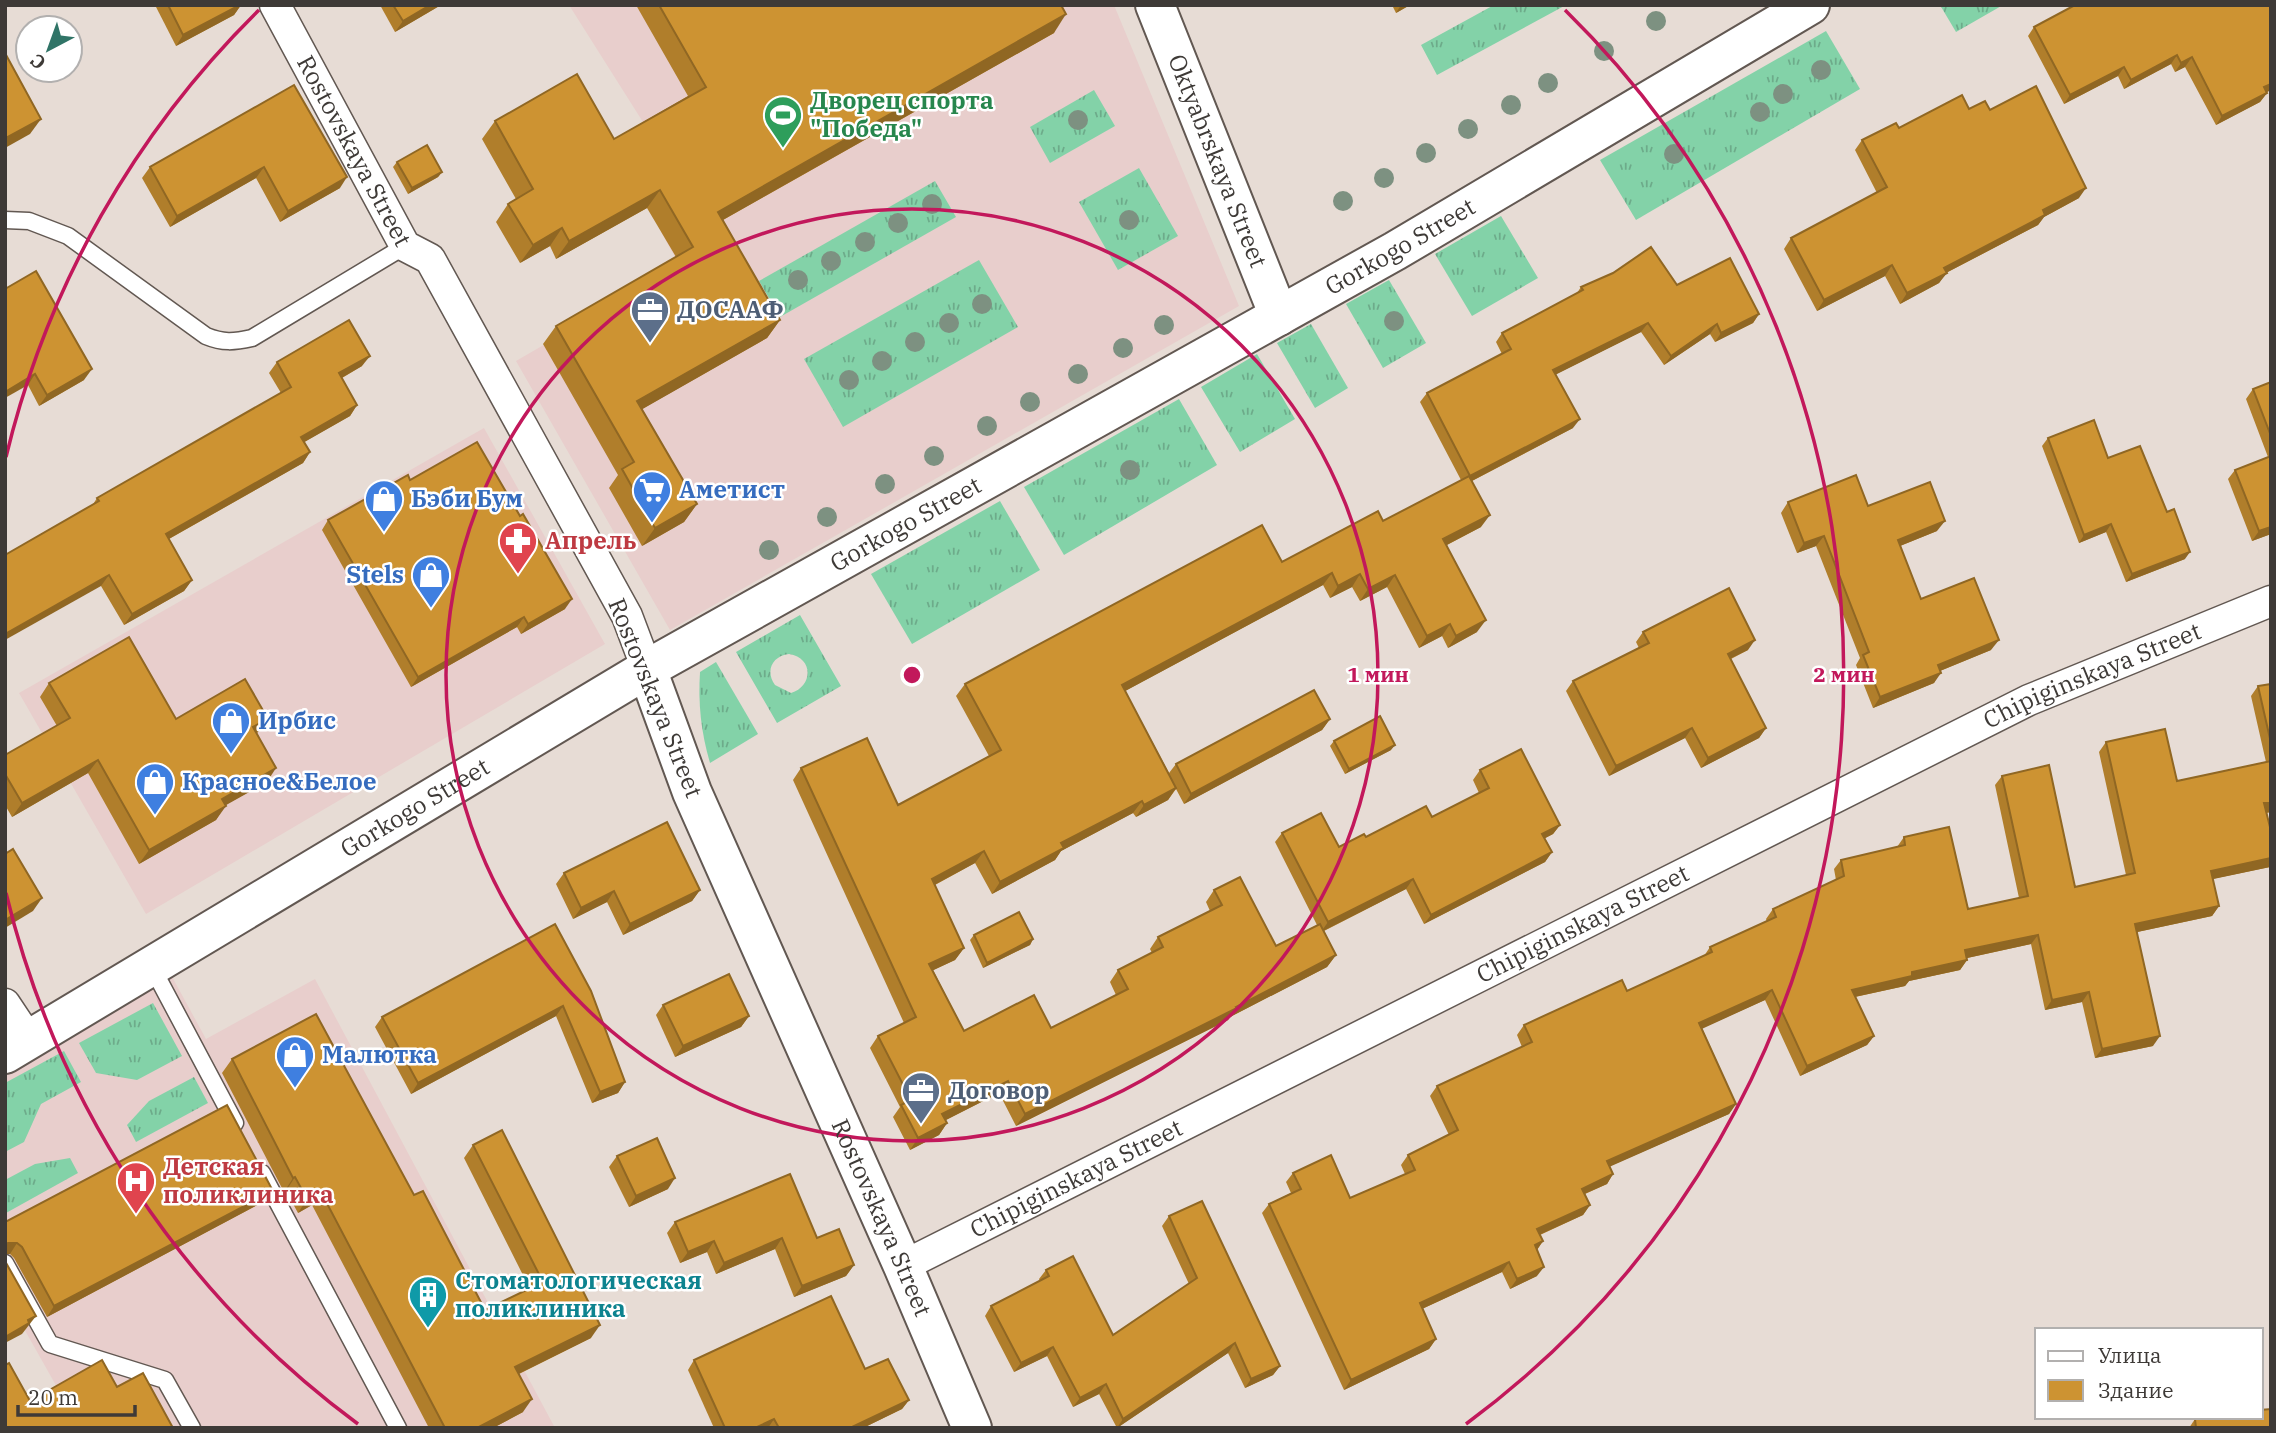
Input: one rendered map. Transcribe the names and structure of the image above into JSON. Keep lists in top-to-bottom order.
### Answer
{
  "streets": {
    "main road": ["Rostovskaya Street", "Oktyabrskaya Street", "Gorkogo Street"],
    "street": ["Chipiginskaya Street"]
  },
  "crossings": [
    ["Rostovskaya Street", "Gorkogo Street"],
    ["Rostovskaya Street", "Chipiginskaya Street"],
    ["Oktyabrskaya Street", "Gorkogo Street"]
  ],
  "places": {
    "sports": ["Дворец спорта \"Победа\""],
    "office": ["ДОСААФ", "Договор"],
    "supermarket": ["Аметист"],
    "shop": [
      "Бэби Бум",
      "Stels",
      "Ирбис",
      "Красное&Белое",
      "Малютка"
    ],
    "pharmacy": ["Апрель"],
    "hospital": ["Детская поликлиника"],
    "building": ["Стоматологическая поликлиника"]
  },
  "legend": ["Улица", "Здание"],
  "scale_bar": "20 m",
  "north": "bottom left",
  "rings": ["1 мин", "2 мин"]
}
